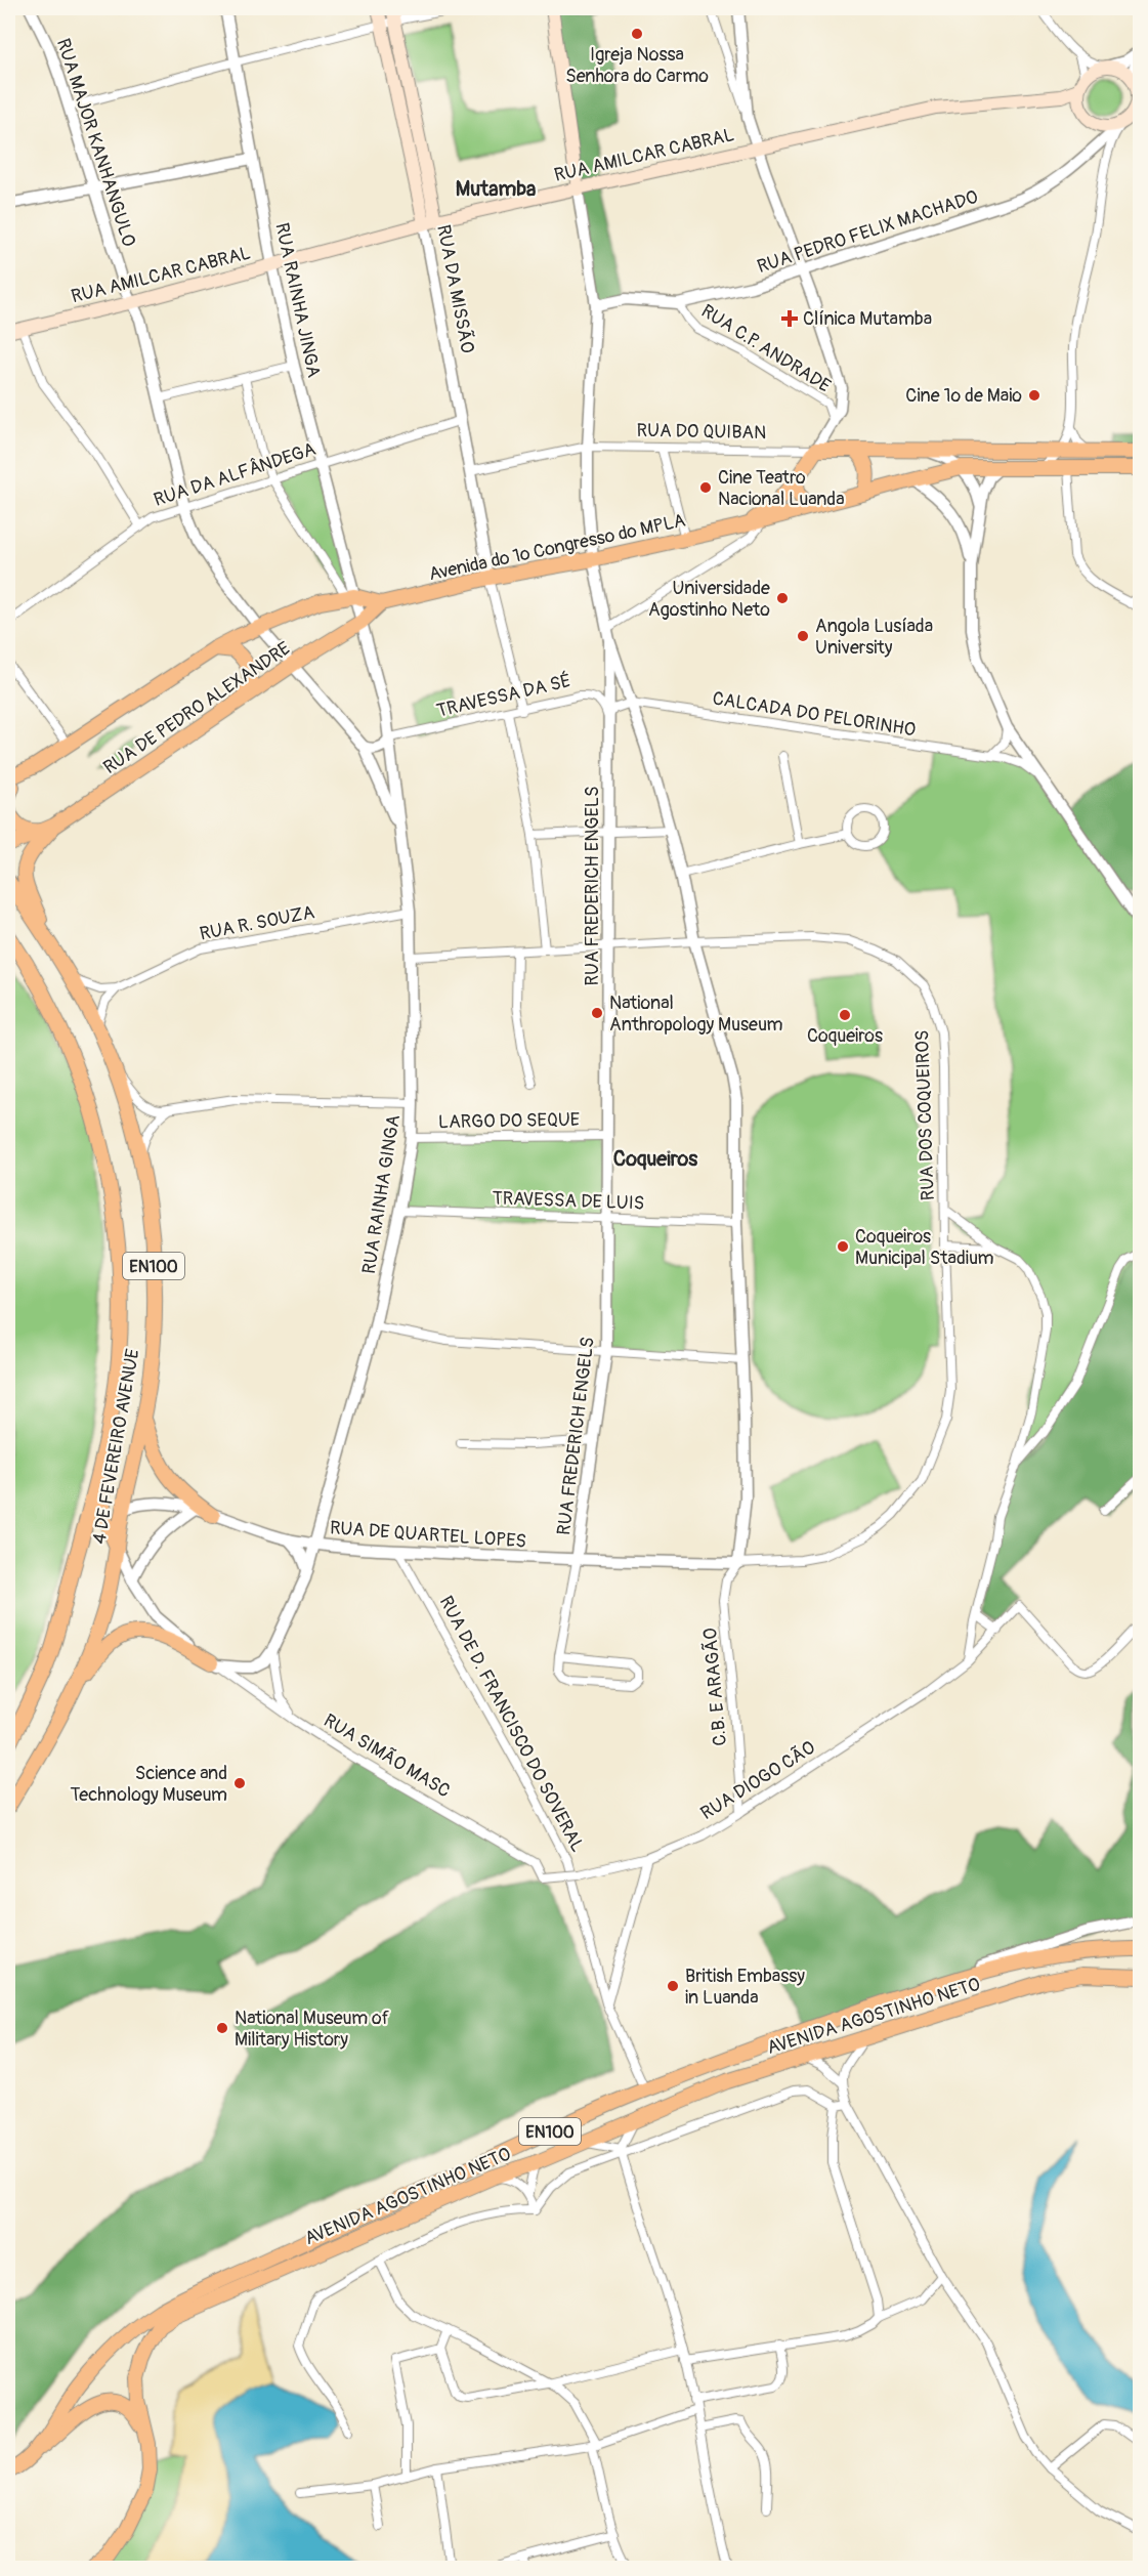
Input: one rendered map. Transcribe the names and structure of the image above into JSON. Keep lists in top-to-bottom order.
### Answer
{
  "streets": {
    "main road": [
      "RUA AMILCAR CABRAL",
      "RUA DA MISSÃO",
      "Avenida do 1º Congresso do MPLA",
      "RUA DE PEDRO ALEXANDRE",
      "EN100",
      "4 DE FEVEREIRO AVENUE",
      "AVENIDA AGOSTINHO NETO"
    ],
    "street": [
      "RUA MAJOR KANHANGULO",
      "RUA PEDRO FELIX MACHADO",
      "RUA RAINHA JINGA",
      "RUA C.P. ANDRADE",
      "RUA DO QUIBAN",
      "RUA DA ALFÂNDEGA",
      "TRAVESSA DA SÉ",
      "CALCADA DO PELORINHO",
      "RUA FREDERICH ENGELS",
      "RUA R. SOUZA",
      "RUA DOS COQUEIROS",
      "LARGO DO SEQUE",
      "RUA RAINHA GINGA",
      "TRAVESSA DE LUIS",
      "RUA DE QUARTEL LOPES",
      "C.B. E ARAGÃO",
      "RUA DE D. FRANCISCO DO SOVERAL",
      "RUA SIMÃO MASC",
      "RUA DIOGO CÃO"
    ]
  },
  "crossings": [
    ["RUA MAJOR KANHANGULO", "RUA AMILCAR CABRAL"],
    ["RUA MAJOR KANHANGULO", "RUA DA ALFÂNDEGA"],
    ["RUA MAJOR KANHANGULO", "RUA DE PEDRO ALEXANDRE"],
    ["RUA MAJOR KANHANGULO", "RUA RAINHA GINGA"],
    ["RUA AMILCAR CABRAL", "RUA PEDRO FELIX MACHADO"],
    ["RUA AMILCAR CABRAL", "RUA DA MISSÃO"],
    ["RUA AMILCAR CABRAL", "RUA RAINHA JINGA"],
    ["RUA AMILCAR CABRAL", "RUA FREDERICH ENGELS"],
    ["RUA PEDRO FELIX MACHADO", "RUA C.P. ANDRADE"],
    ["RUA PEDRO FELIX MACHADO", "RUA FREDERICH ENGELS"],
    ["RUA DA MISSÃO", "RUA DO QUIBAN"],
    ["RUA DA MISSÃO", "RUA DA ALFÂNDEGA"],
    ["RUA DA MISSÃO", "Avenida do 1º Congresso do MPLA"],
    ["RUA RAINHA JINGA", "RUA DA ALFÂNDEGA"],
    ["RUA RAINHA JINGA", "Avenida do 1º Congresso do MPLA"],
    ["RUA RAINHA JINGA", "RUA RAINHA GINGA"],
    ["RUA DO QUIBAN", "Avenida do 1º Congresso do MPLA"],
    ["RUA DO QUIBAN", "RUA FREDERICH ENGELS"],
    ["Avenida do 1º Congresso do MPLA", "RUA FREDERICH ENGELS"],
    ["Avenida do 1º Congresso do MPLA", "RUA RAINHA GINGA"],
    ["TRAVESSA DA SÉ", "RUA FREDERICH ENGELS"],
    ["TRAVESSA DA SÉ", "RUA RAINHA GINGA"],
    ["RUA DE PEDRO ALEXANDRE", "RUA RAINHA GINGA"],
    ["RUA FREDERICH ENGELS", "RUA DOS COQUEIROS"],
    ["RUA FREDERICH ENGELS", "LARGO DO SEQUE"],
    ["RUA FREDERICH ENGELS", "TRAVESSA DE LUIS"],
    ["RUA FREDERICH ENGELS", "RUA DE QUARTEL LOPES"],
    ["RUA R. SOUZA", "RUA RAINHA GINGA"],
    ["RUA DOS COQUEIROS", "RUA RAINHA GINGA"],
    ["RUA DOS COQUEIROS", "RUA DE QUARTEL LOPES"],
    ["RUA DOS COQUEIROS", "C.B. E ARAGÃO"],
    ["LARGO DO SEQUE", "RUA RAINHA GINGA"],
    ["RUA RAINHA GINGA", "TRAVESSA DE LUIS"],
    ["RUA RAINHA GINGA", "RUA DE QUARTEL LOPES"],
    ["RUA RAINHA GINGA", "RUA SIMÃO MASC"],
    ["4 DE FEVEREIRO AVENUE", "RUA DE QUARTEL LOPES"],
    ["RUA DE QUARTEL LOPES", "C.B. E ARAGÃO"],
    ["RUA DE QUARTEL LOPES", "RUA DE D. FRANCISCO DO SOVERAL"],
    ["RUA DE QUARTEL LOPES", "RUA SIMÃO MASC"],
    ["C.B. E ARAGÃO", "RUA DIOGO CÃO"],
    ["RUA DE D. FRANCISCO DO SOVERAL", "AVENIDA AGOSTINHO NETO"],
    ["RUA SIMÃO MASC", "RUA DIOGO CÃO"]
  ],
  "districts": ["Mutamba", "Coqueiros"],
  "places": {
    "other": [
      "Igreja Nossa Senhora do Carmo",
      "Cine 1º de Maio",
      "Cine Teatro Nacional Luanda",
      "Universidade Agostinho Neto",
      "Angola Lusíada University",
      "National Anthropology Museum",
      "Coqueiros",
      "Coqueiros Municipal Stadium",
      "Science and Technology Museum",
      "British Embassy in Luanda",
      "National Museum of Military History"
    ],
    "health": ["Clínica Mutamba"]
  }
}
